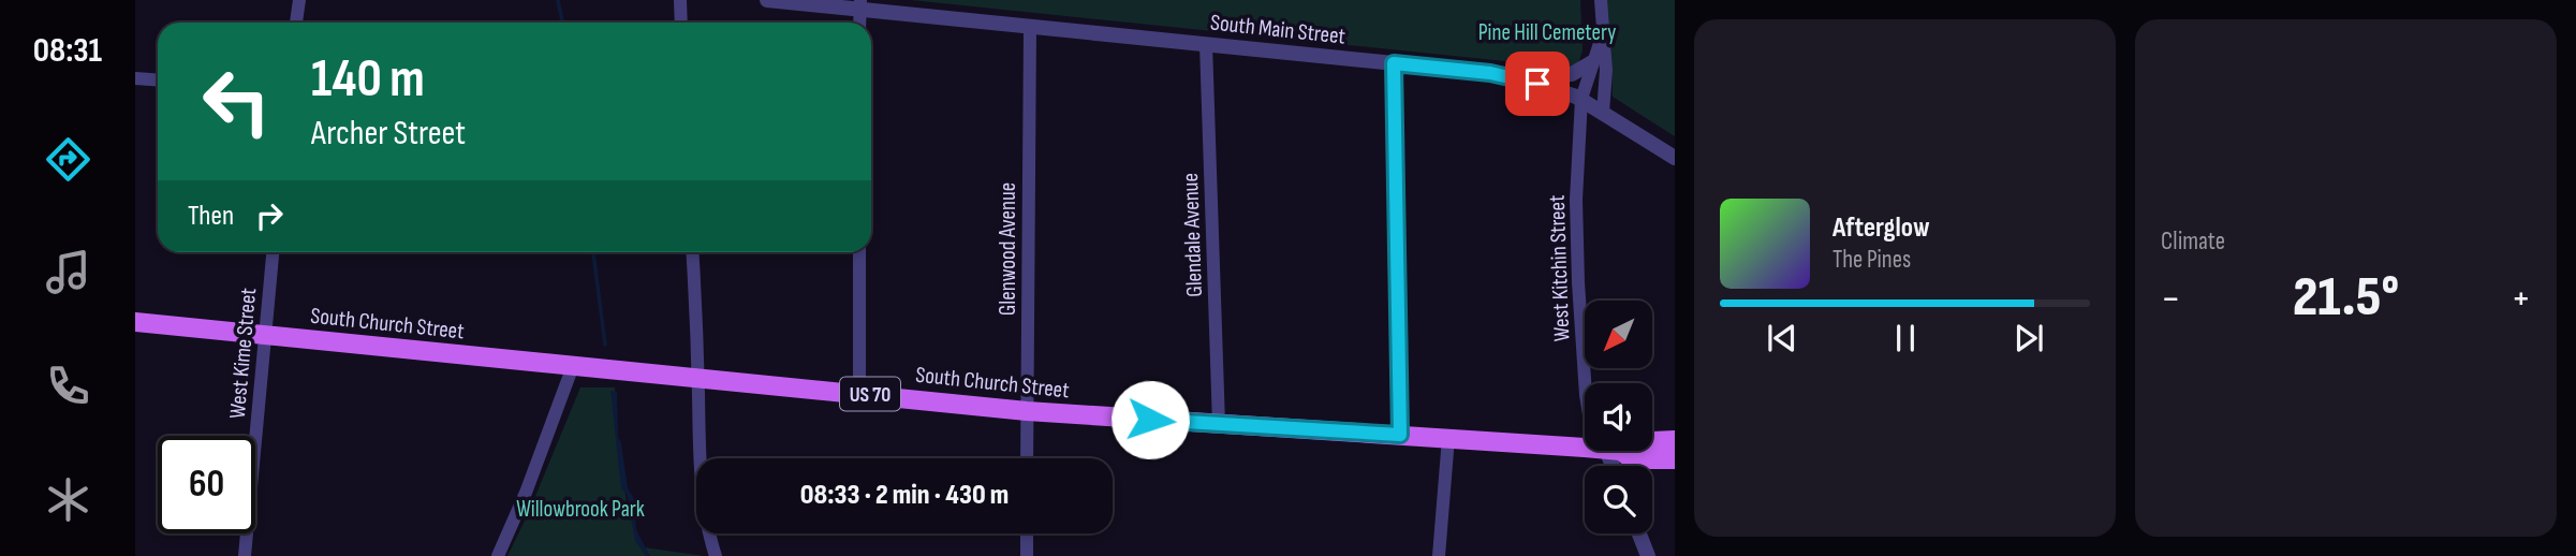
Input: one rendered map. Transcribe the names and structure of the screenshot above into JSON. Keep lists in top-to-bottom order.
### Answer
{
  "streets": {
    "main road": ["South Church Street", "US 70"],
    "street": [
      "South Main Street",
      "Glendale Avenue",
      "Glenwood Avenue",
      "West Kitchin Street",
      "West Kime Street"
    ]
  },
  "crossings": [
    ["South Main Street", "Glendale Avenue"],
    ["South Main Street", "Glenwood Avenue"],
    ["South Main Street", "West Kitchin Street"],
    ["Glendale Avenue", "South Church Street"],
    ["Glenwood Avenue", "South Church Street"],
    ["South Church Street", "West Kime Street"]
  ],
  "parks": ["Pine Hill Cemetery", "Willowbrook Park"],
  "north": "bottom left",
  "page": {
    "tabs": "08:31",
    "tile": "Climate",
    "turn": ["140 m", "Archer Street"],
    "then": "Then",
    "song": ["Afterglow", "The Pines"],
    "heat": ["−", "21.5°", "+"],
    "limit": "60",
    "trip": "08:33 · 2 min · 430 m"
  }
}
